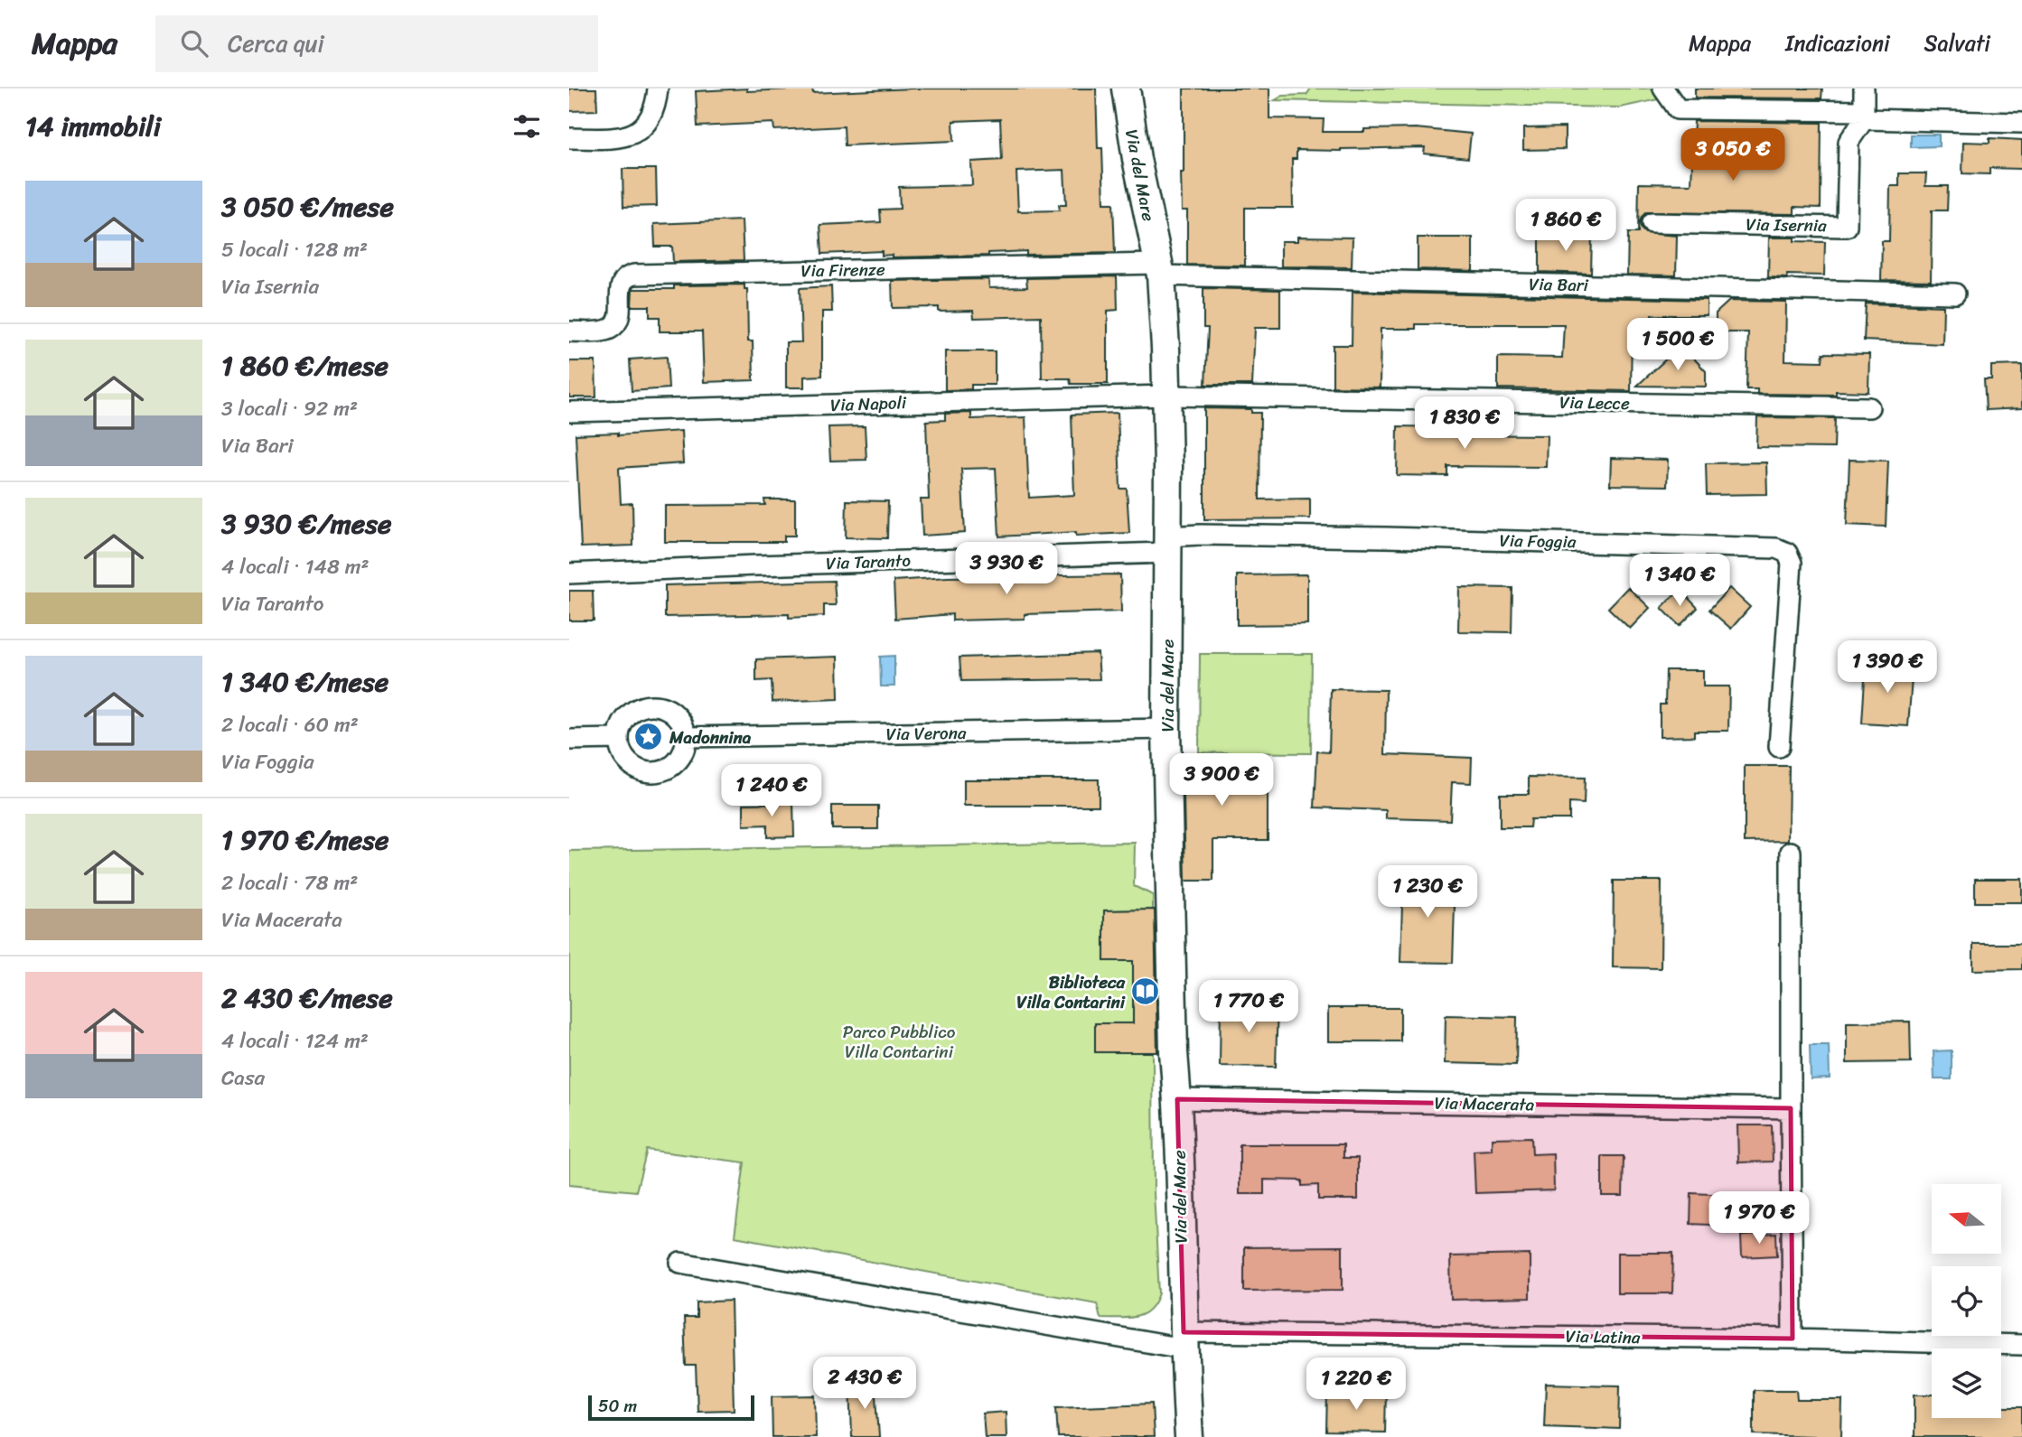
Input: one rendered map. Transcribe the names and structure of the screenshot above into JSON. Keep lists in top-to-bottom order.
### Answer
{
  "streets": {
    "main road": ["Via del Mare"],
    "street": [
      "Via Isernia",
      "Via Firenze",
      "Via Bari",
      "Via Lecce",
      "Via Napoli",
      "Via Foggia",
      "Via Taranto",
      "Via Verona",
      "Via Macerata",
      "Via Latina"
    ]
  },
  "crossings": [
    ["Via del Mare", "Via Firenze"],
    ["Via del Mare", "Via Bari"],
    ["Via del Mare", "Via Lecce"],
    ["Via del Mare", "Via Napoli"],
    ["Via del Mare", "Via Foggia"],
    ["Via del Mare", "Via Taranto"],
    ["Via del Mare", "Via Verona"],
    ["Via del Mare", "Via Macerata"],
    ["Via del Mare", "Via Latina"],
    ["Via Firenze", "Via Bari"],
    ["Via Lecce", "Via Napoli"],
    ["Via Foggia", "Via Taranto"]
  ],
  "parks": ["Parco Pubblico Villa Contarini"],
  "places": {
    "place": ["Madonnina"],
    "library": ["Biblioteca Villa Contarini"]
  },
  "scale_bar": "50 m",
  "north": "left",
  "page": {
    "header": "Mappa",
    "search": "Cerca qui",
    "nav": ["Mappa", "Indicazioni", "Salvati"],
    "heading": "14 immobili",
    "price": [
      "3 050 €",
      "1 860 €",
      "1 500 €",
      "1 830 €",
      "3 930 €",
      "1 340 €",
      "1 390 €",
      "3 900 €",
      "1 240 €",
      "1 230 €",
      "1 770 €",
      "1 970 €",
      "2 430 €",
      "1 220 €"
    ],
    "list": [
      {
        "name": "3 050 €/mese",
        "note": "5 locali · 128 m² · Via Isernia"
      },
      {
        "name": "1 860 €/mese",
        "note": "3 locali · 92 m² · Via Bari"
      },
      {
        "name": "3 930 €/mese",
        "note": "4 locali · 148 m² · Via Taranto"
      },
      {
        "name": "1 340 €/mese",
        "note": "2 locali · 60 m² · Via Foggia"
      },
      {
        "name": "1 970 €/mese",
        "note": "2 locali · 78 m² · Via Macerata"
      },
      {
        "name": "2 430 €/mese",
        "note": "4 locali · 124 m² · Casa"
      }
    ],
    "scale": "50 m"
  }
}
